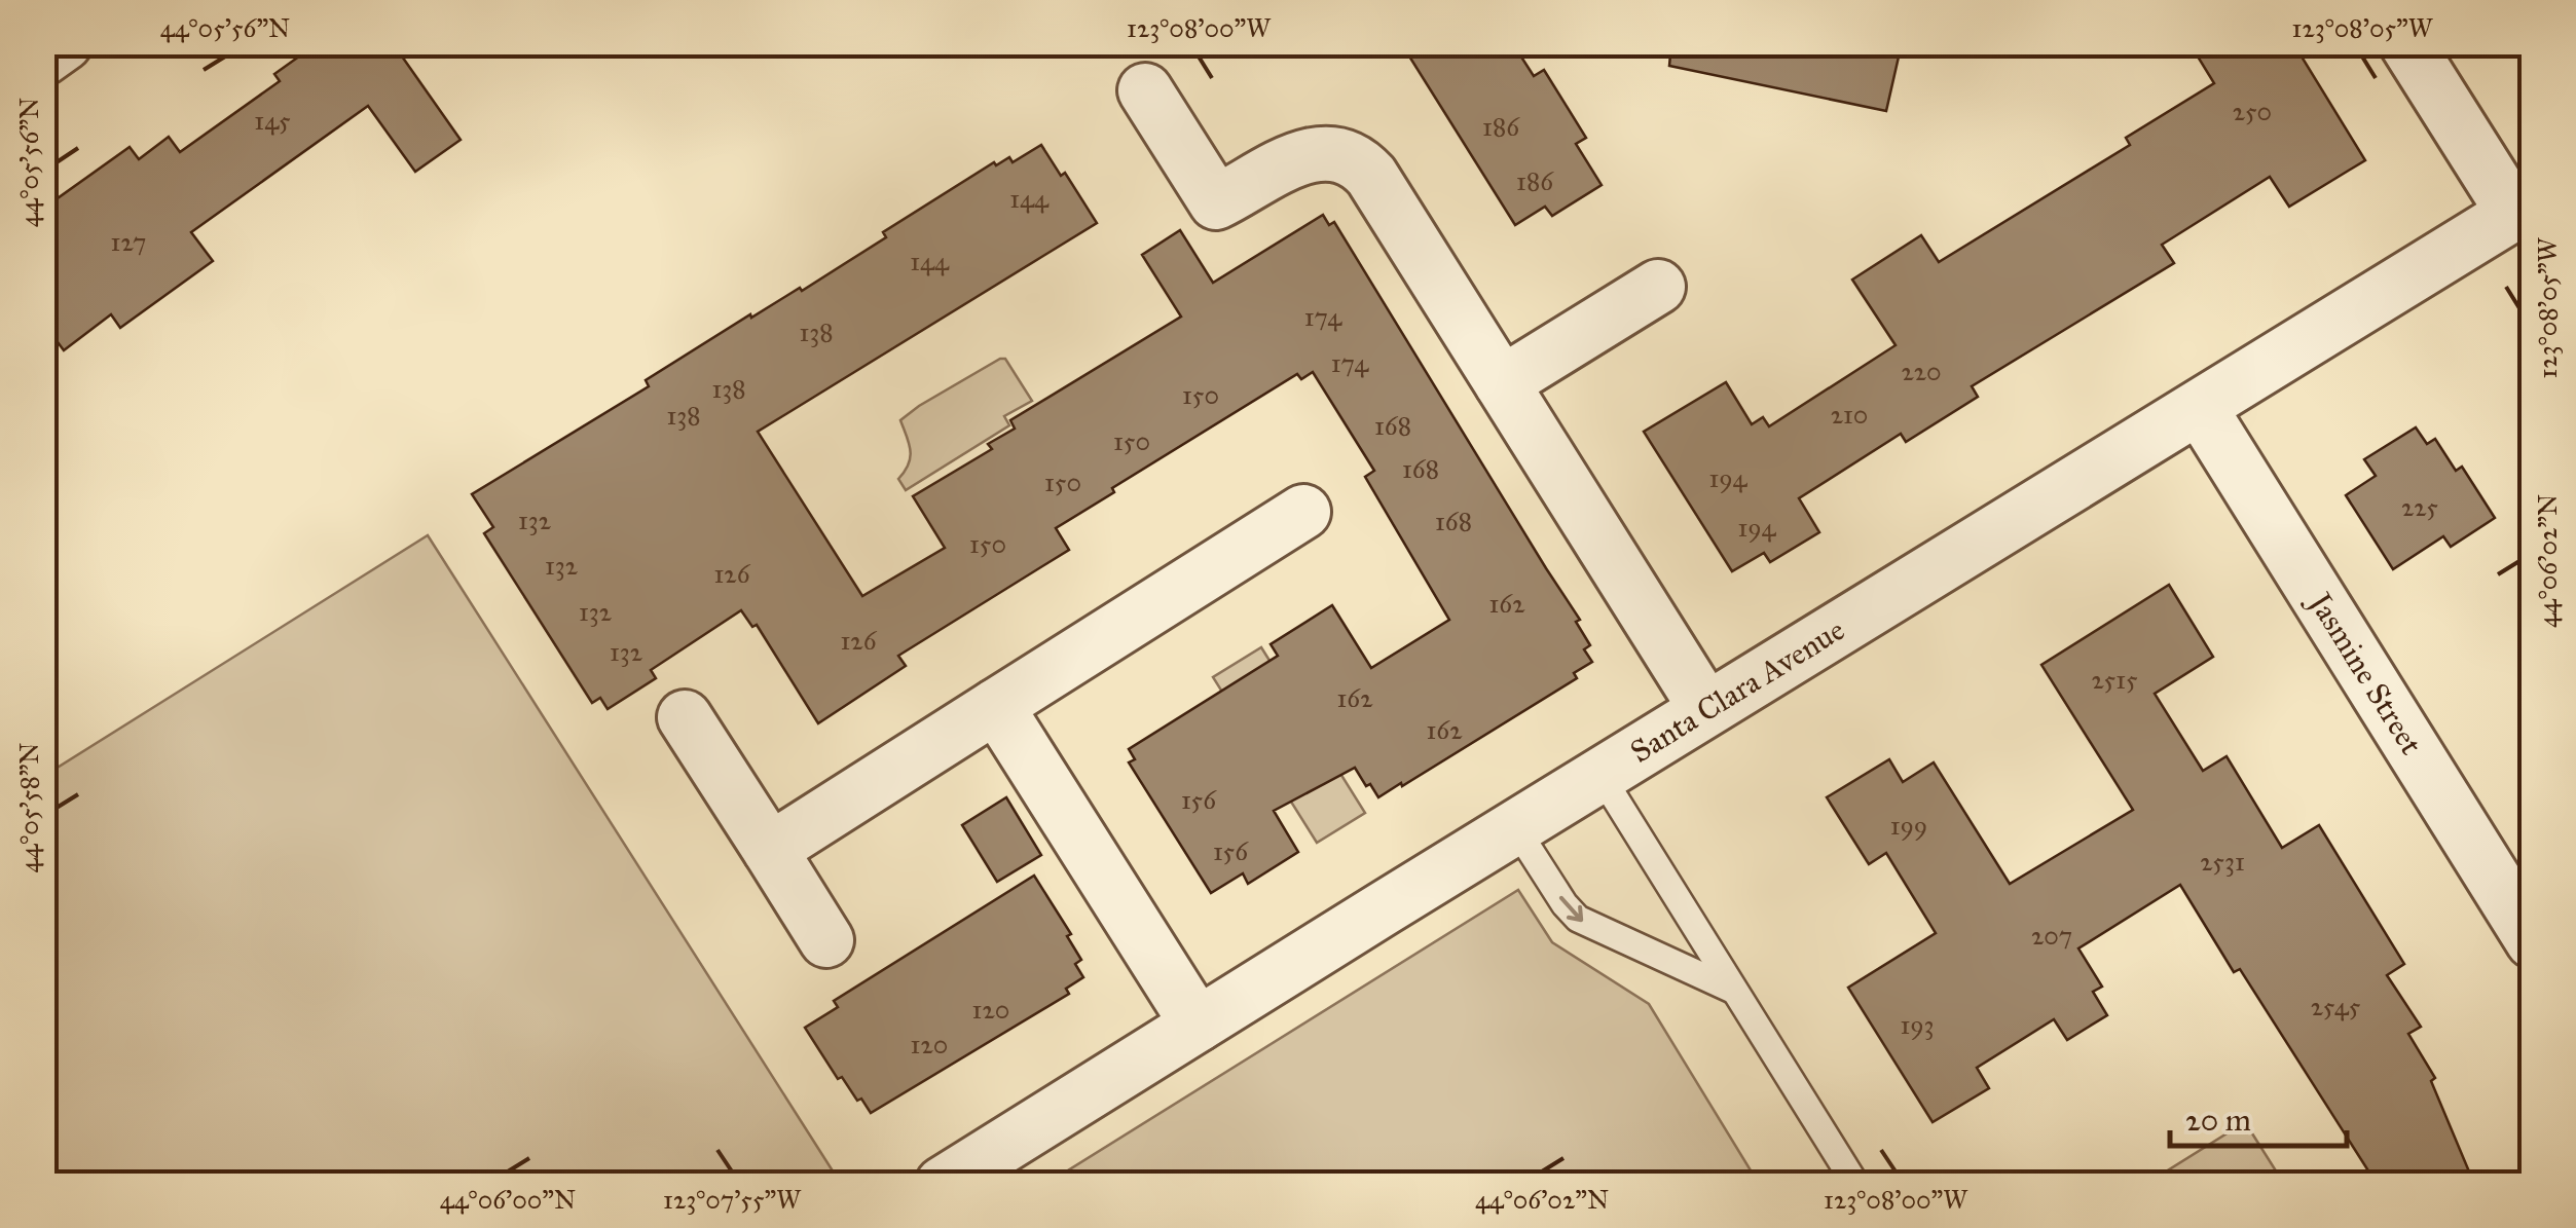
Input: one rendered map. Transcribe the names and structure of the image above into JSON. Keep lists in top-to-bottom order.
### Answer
{
  "streets": {
    "street": ["Jasmine Street", "Santa Clara Avenue"]
  },
  "crossings": [
    ["Jasmine Street", "Santa Clara Avenue"]
  ],
  "house_numbers": [
    "250",
    "145",
    "186",
    "186",
    "144",
    "127",
    "144",
    "174",
    "138",
    "174",
    "220",
    "138",
    "150",
    "210",
    "138",
    "168",
    "150",
    "168",
    "194",
    "150",
    "225",
    "132",
    "168",
    "194",
    "150",
    "132",
    "126",
    "162",
    "132",
    "126",
    "132",
    "2515",
    "162",
    "162",
    "156",
    "199",
    "156",
    "2531",
    "207",
    "2545",
    "120",
    "193",
    "120"
  ],
  "scale_bar": "20 m",
  "coordinates": [
    "44°05'56\"N",
    "123°08'00\"W",
    "123°08'05\"W",
    "44°06'02\"N",
    "44°05'58\"N",
    "44°06'00\"N",
    "123°07'55\"W"
  ]
}
